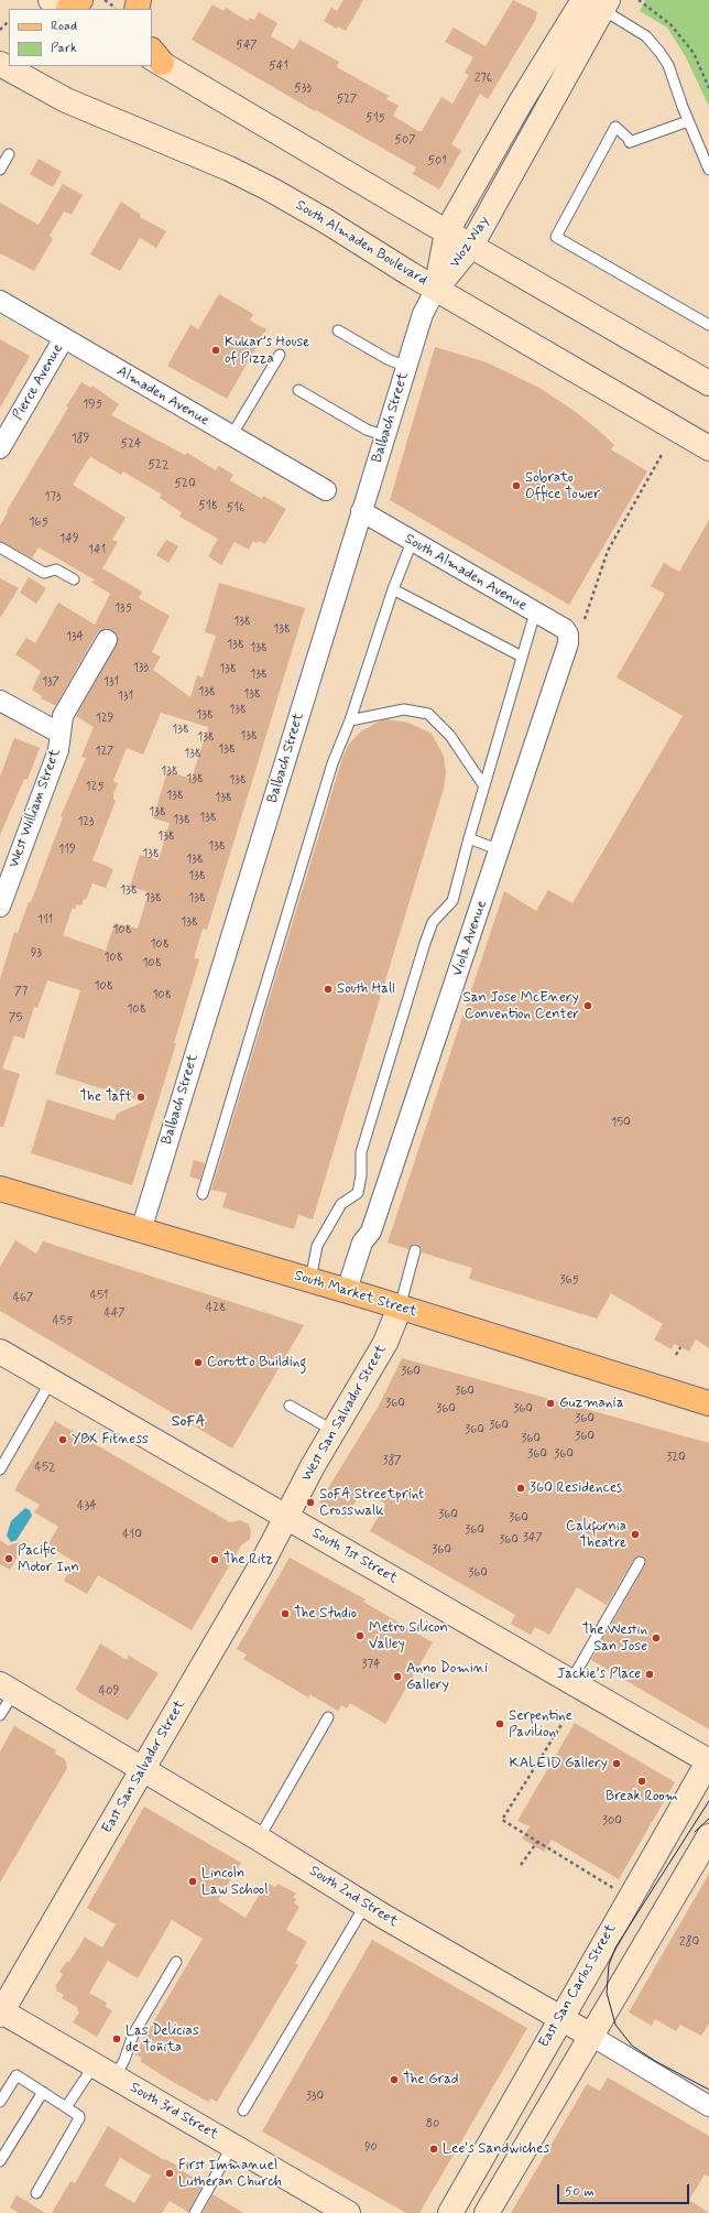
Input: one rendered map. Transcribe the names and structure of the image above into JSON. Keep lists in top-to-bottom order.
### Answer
{
  "streets": {
    "main road": ["South Market Street"],
    "street": [
      "Woz Way",
      "South Almaden Boulevard",
      "Pierce Avenue",
      "Almaden Avenue",
      "Balbach Street",
      "South Almaden Avenue",
      "West William Street",
      "Viola Avenue",
      "West San Salvador Street",
      "South 1st Street",
      "East San Salvador Street",
      "South 2nd Street",
      "East San Carlos Street",
      "South 3rd Street"
    ]
  },
  "crossings": [
    ["Woz Way", "South Almaden Boulevard"],
    ["Woz Way", "Balbach Street"],
    ["South Almaden Boulevard", "Balbach Street"],
    ["Pierce Avenue", "Almaden Avenue"],
    ["Balbach Street", "South Almaden Avenue"],
    ["Balbach Street", "South Market Street"],
    ["South Almaden Avenue", "Viola Avenue"],
    ["Viola Avenue", "South Market Street"],
    ["South Market Street", "West San Salvador Street"],
    ["West San Salvador Street", "South 1st Street"],
    ["West San Salvador Street", "East San Salvador Street"],
    ["South 1st Street", "East San Salvador Street"],
    ["South 1st Street", "East San Carlos Street"],
    ["East San Salvador Street", "South 2nd Street"],
    ["East San Salvador Street", "South 3rd Street"],
    ["South 2nd Street", "East San Carlos Street"]
  ],
  "districts": ["SoFA"],
  "places": [
    "Kukar’s House of Pizza",
    "Sobrato Office Tower",
    "South Hall",
    "San Jose McEnery Convention Center",
    "The Taft",
    "Corotto Building",
    "Guzmania",
    "YBX Fitness",
    "360 Residences",
    "SoFA Streetprint Crosswalk",
    "California Theatre",
    "Pacific Motor Inn",
    "The Ritz",
    "The Studio",
    "Metro Silicon Valley",
    "The Westin San Jose",
    "Jackie’s Place",
    "Anno Domini Gallery",
    "Serpentine Pavilion",
    "KALEID Gallery",
    "Break Room",
    "Lincoln Law School",
    "Las Delicias de Toñita",
    "The Grad",
    "Lee's Sandwiches",
    "First Immanuel Lutheran Church"
  ],
  "house_numbers": [
    "547",
    "541",
    "276",
    "533",
    "527",
    "515",
    "507",
    "501",
    "195",
    "189",
    "524",
    "522",
    "520",
    "173",
    "518",
    "516",
    "165",
    "149",
    "141",
    "135",
    "138",
    "138",
    "134",
    "138",
    "138",
    "133",
    "138",
    "138",
    "137",
    "131",
    "138",
    "138",
    "131",
    "138",
    "138",
    "129",
    "138",
    "138",
    "138",
    "138",
    "127",
    "138",
    "138",
    "138",
    "138",
    "125",
    "138",
    "138",
    "138",
    "138",
    "138",
    "123",
    "138",
    "138",
    "119",
    "138",
    "138",
    "138",
    "138",
    "138",
    "138",
    "111",
    "138",
    "108",
    "108",
    "93",
    "108",
    "108",
    "108",
    "77",
    "108",
    "108",
    "75",
    "150",
    "365",
    "451",
    "467",
    "428",
    "447",
    "455",
    "360",
    "360",
    "360",
    "360",
    "360",
    "360",
    "360",
    "360",
    "360",
    "360",
    "360",
    "360",
    "320",
    "387",
    "452",
    "434",
    "360",
    "360",
    "360",
    "410",
    "347",
    "360",
    "360",
    "360",
    "374",
    "409",
    "300",
    "280",
    "330",
    "80",
    "90"
  ],
  "legend": ["Road", "Park"],
  "scale_bar": "50 m"
}
